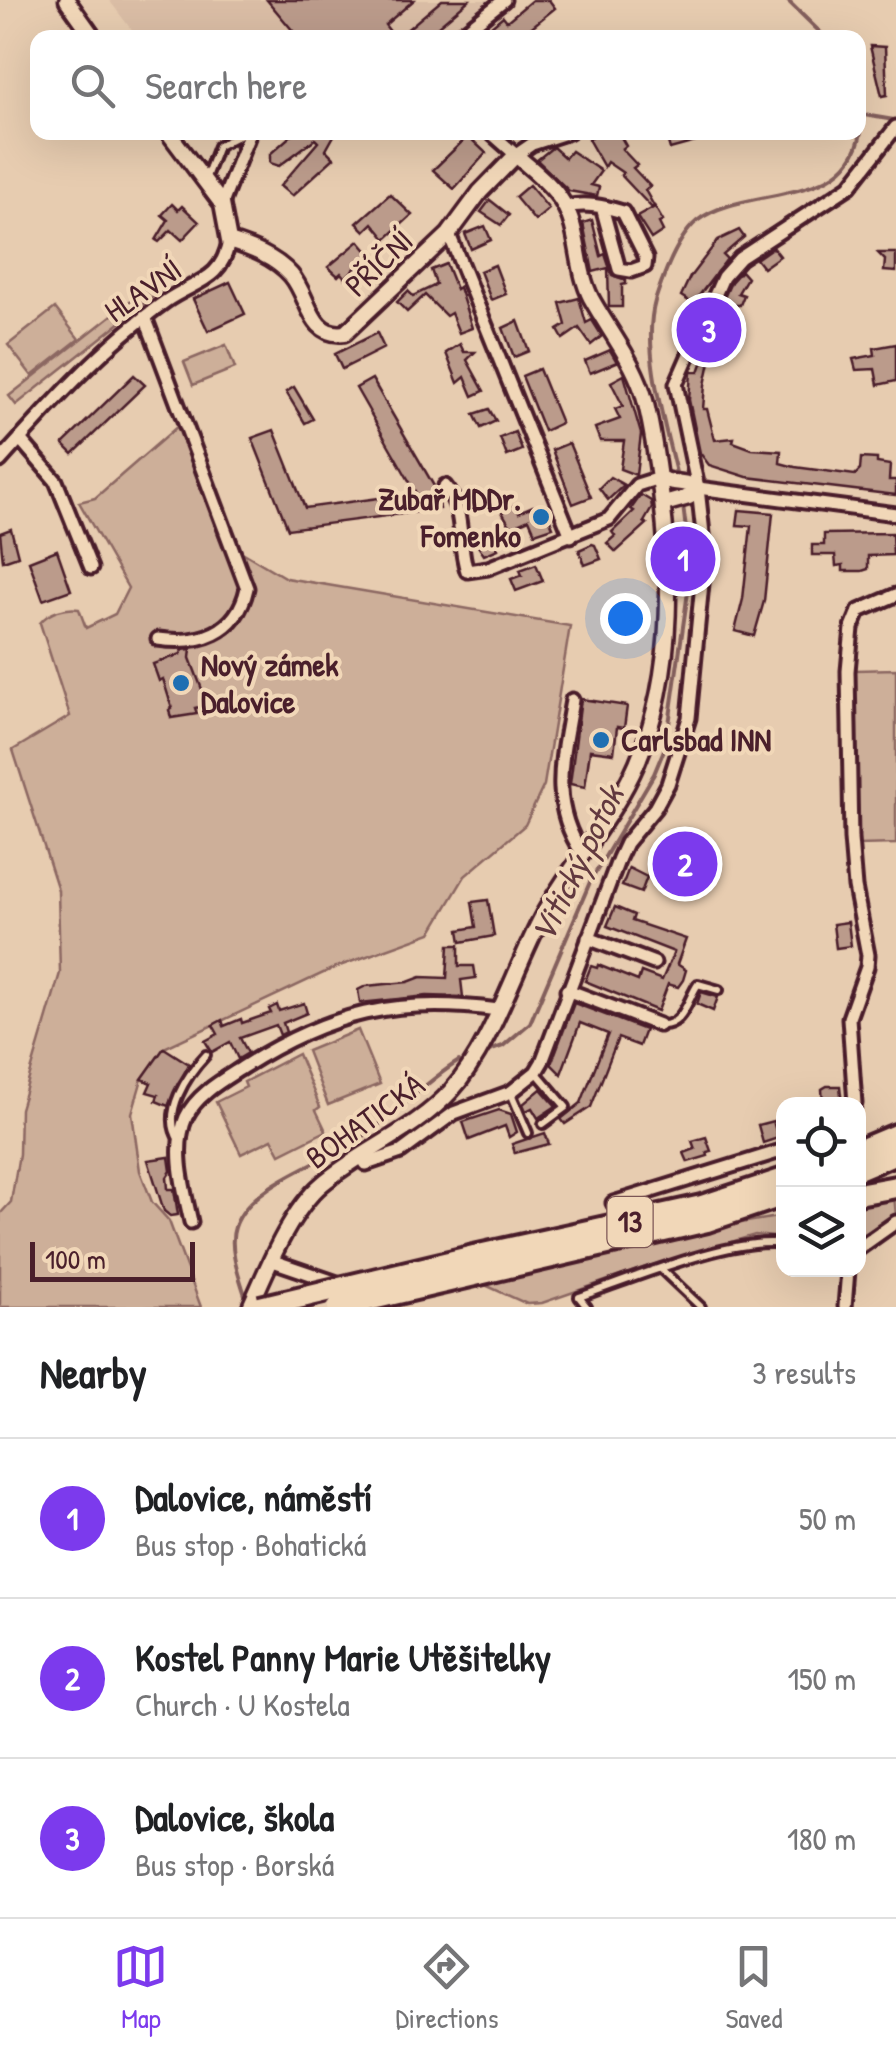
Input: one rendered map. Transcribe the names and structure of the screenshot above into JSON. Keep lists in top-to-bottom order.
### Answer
{
  "streets": {
    "highway": ["13"],
    "street": ["PŘÍČNÍ", "HLAVNÍ", "BOHATICKÁ"]
  },
  "crossings": [
    ["PŘÍČNÍ", "HLAVNÍ"]
  ],
  "water": ["Vitický potok"],
  "places": ["Zubař MDDr. Fomenko", "Nový zámek Dalovice", "Carlsbad INN"],
  "scale_bar": "100 m",
  "page": {
    "search": "Search here",
    "pins": ["3", "1", "2"],
    "scale": "100 m",
    "heading": ["Nearby", "3 results"],
    "list": [
      {
        "mark": "1",
        "name": "Dalovice, náměstí",
        "note": "Bus stop · Bohatická",
        "value": "50 m"
      },
      {
        "mark": "2",
        "name": "Kostel Panny Marie Utěšitelky",
        "note": "Church · U Kostela",
        "value": "150 m"
      },
      {
        "mark": "3",
        "name": "Dalovice, škola",
        "note": "Bus stop · Borská",
        "value": "180 m"
      }
    ],
    "nav": ["Map", "Directions", "Saved"]
  }
}
